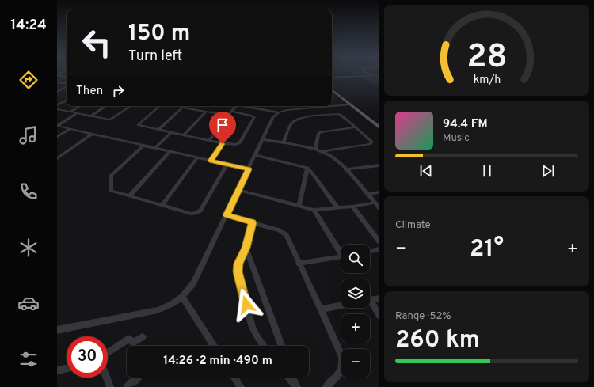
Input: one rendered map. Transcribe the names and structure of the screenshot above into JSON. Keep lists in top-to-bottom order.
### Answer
{
  "page": {
    "tabs": "14:24",
    "turn": ["150 m", "Turn left"],
    "then": "Then",
    "song": ["94.4 FM", "Music"],
    "tile": [
      "Climate",
      ["Range · 52%", "260 km"]
    ],
    "heat": ["−", "21°", "+"],
    "map_buttons": ["+", "−"],
    "limit": "30",
    "trip": "14:26 · 2 min · 490 m",
    "gauge": ["28", "km/h"]
  }
}
